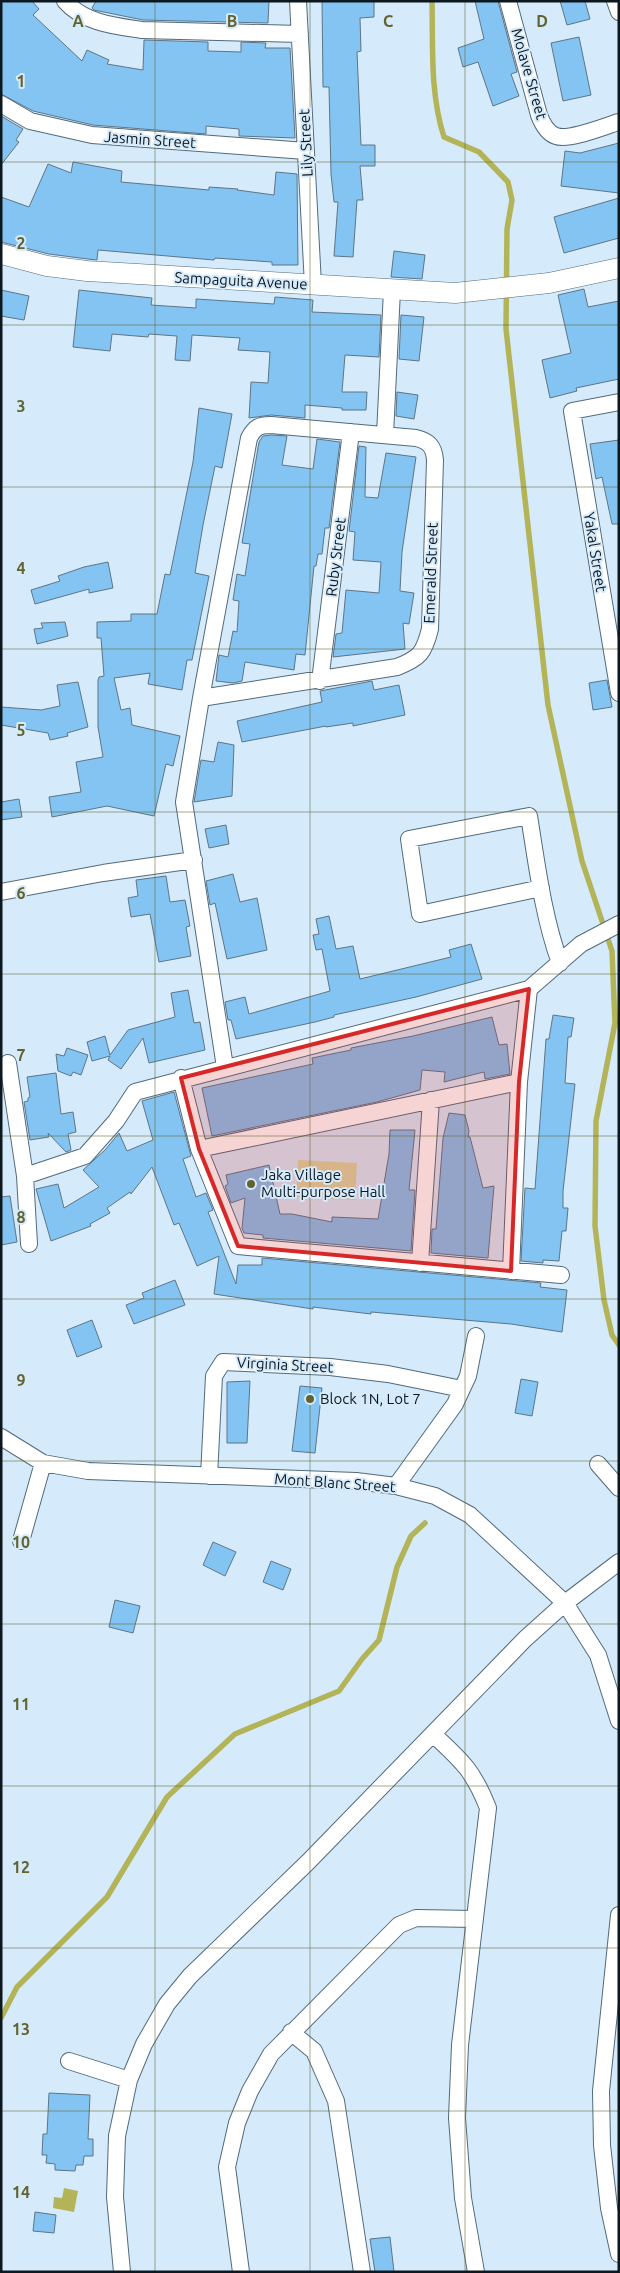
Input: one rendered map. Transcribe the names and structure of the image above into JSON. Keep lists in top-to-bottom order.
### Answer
{
  "streets": {
    "street": [
      "Molave Street",
      "Jasmin Street",
      "Lily Street",
      "Sampaguita Avenue",
      "Yakal Street",
      "Ruby Street",
      "Emerald Street",
      "Virginia Street",
      "Mont Blanc Street"
    ]
  },
  "crossings": [
    ["Jasmin Street", "Lily Street"],
    ["Lily Street", "Sampaguita Avenue"],
    ["Ruby Street", "Emerald Street"],
    ["Virginia Street", "Mont Blanc Street"]
  ],
  "places": ["Jaka Village Multi-purpose Hall", "Block 1N, Lot 7"],
  "grid": {
    "columns": [
      "A",
      "B",
      "C",
      "D"
    ],
    "rows": [
      "1",
      "2",
      "3",
      "4",
      "5",
      "6",
      "7",
      "8",
      "9",
      "10",
      "11",
      "12",
      "13",
      "14"
    ]
  }
}
